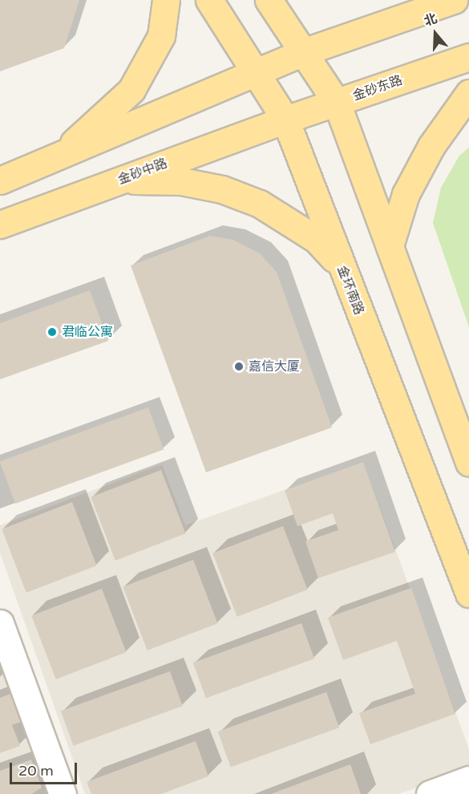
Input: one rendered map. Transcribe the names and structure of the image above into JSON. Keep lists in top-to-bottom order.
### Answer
{
  "streets": {
    "main road": ["金砂东路", "金砂中路", "金环南路"]
  },
  "crossings": [
    ["金砂东路", "金砂中路"],
    ["金砂东路", "金环南路"],
    ["金砂中路", "金环南路"]
  ],
  "places": ["君临公寓", "嘉信大厦"],
  "scale_bar": "20 m",
  "north": "top"
}
